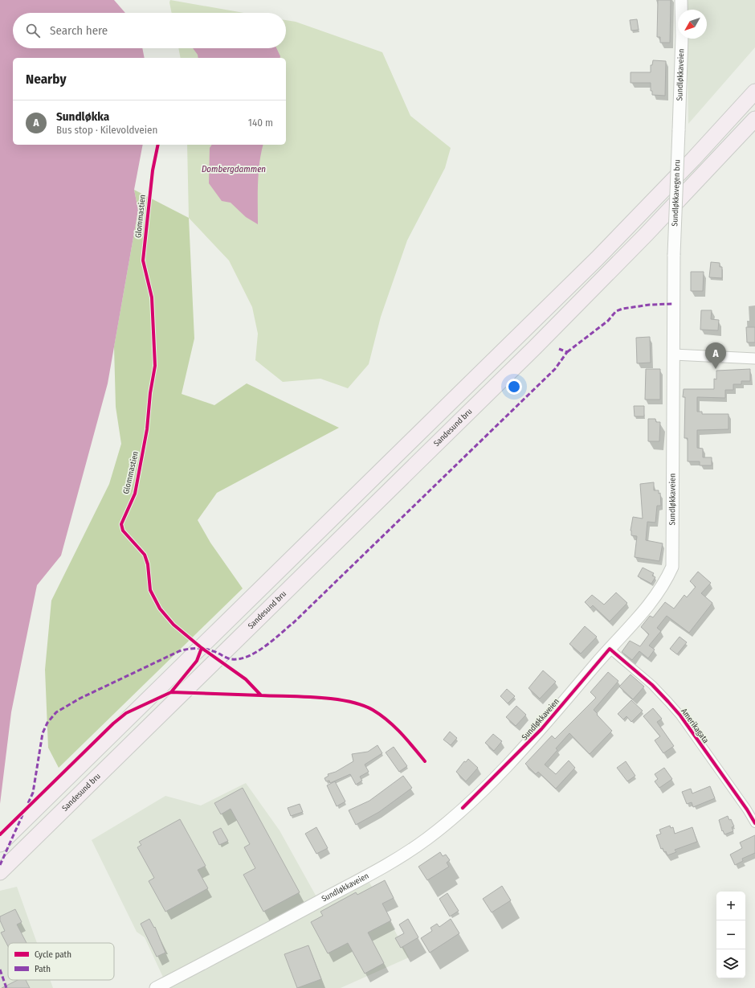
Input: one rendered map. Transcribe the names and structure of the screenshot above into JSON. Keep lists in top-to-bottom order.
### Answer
{
  "streets": {
    "highway": ["Sandesund bru"],
    "main road": ["Sundløkkaveien", "Sundløkkavegen bru"],
    "street": ["Amerikagata"],
    "cycle path": ["Glommastien"]
  },
  "crossings": [
    ["Sundløkkaveien", "Sundløkkavegen bru"],
    ["Sundløkkaveien", "Amerikagata"]
  ],
  "water": ["Dombergdammen"],
  "legend": ["Cycle path", "Path"],
  "north": "bottom left",
  "page": {
    "search": "Search here",
    "heading": "Nearby",
    "list": [
      {
        "mark": "A",
        "name": "Sundløkka",
        "note": "Bus stop · Kilevoldveien",
        "value": "140 m"
      }
    ],
    "pins": "A",
    "map_buttons": ["+", "−"]
  }
}
